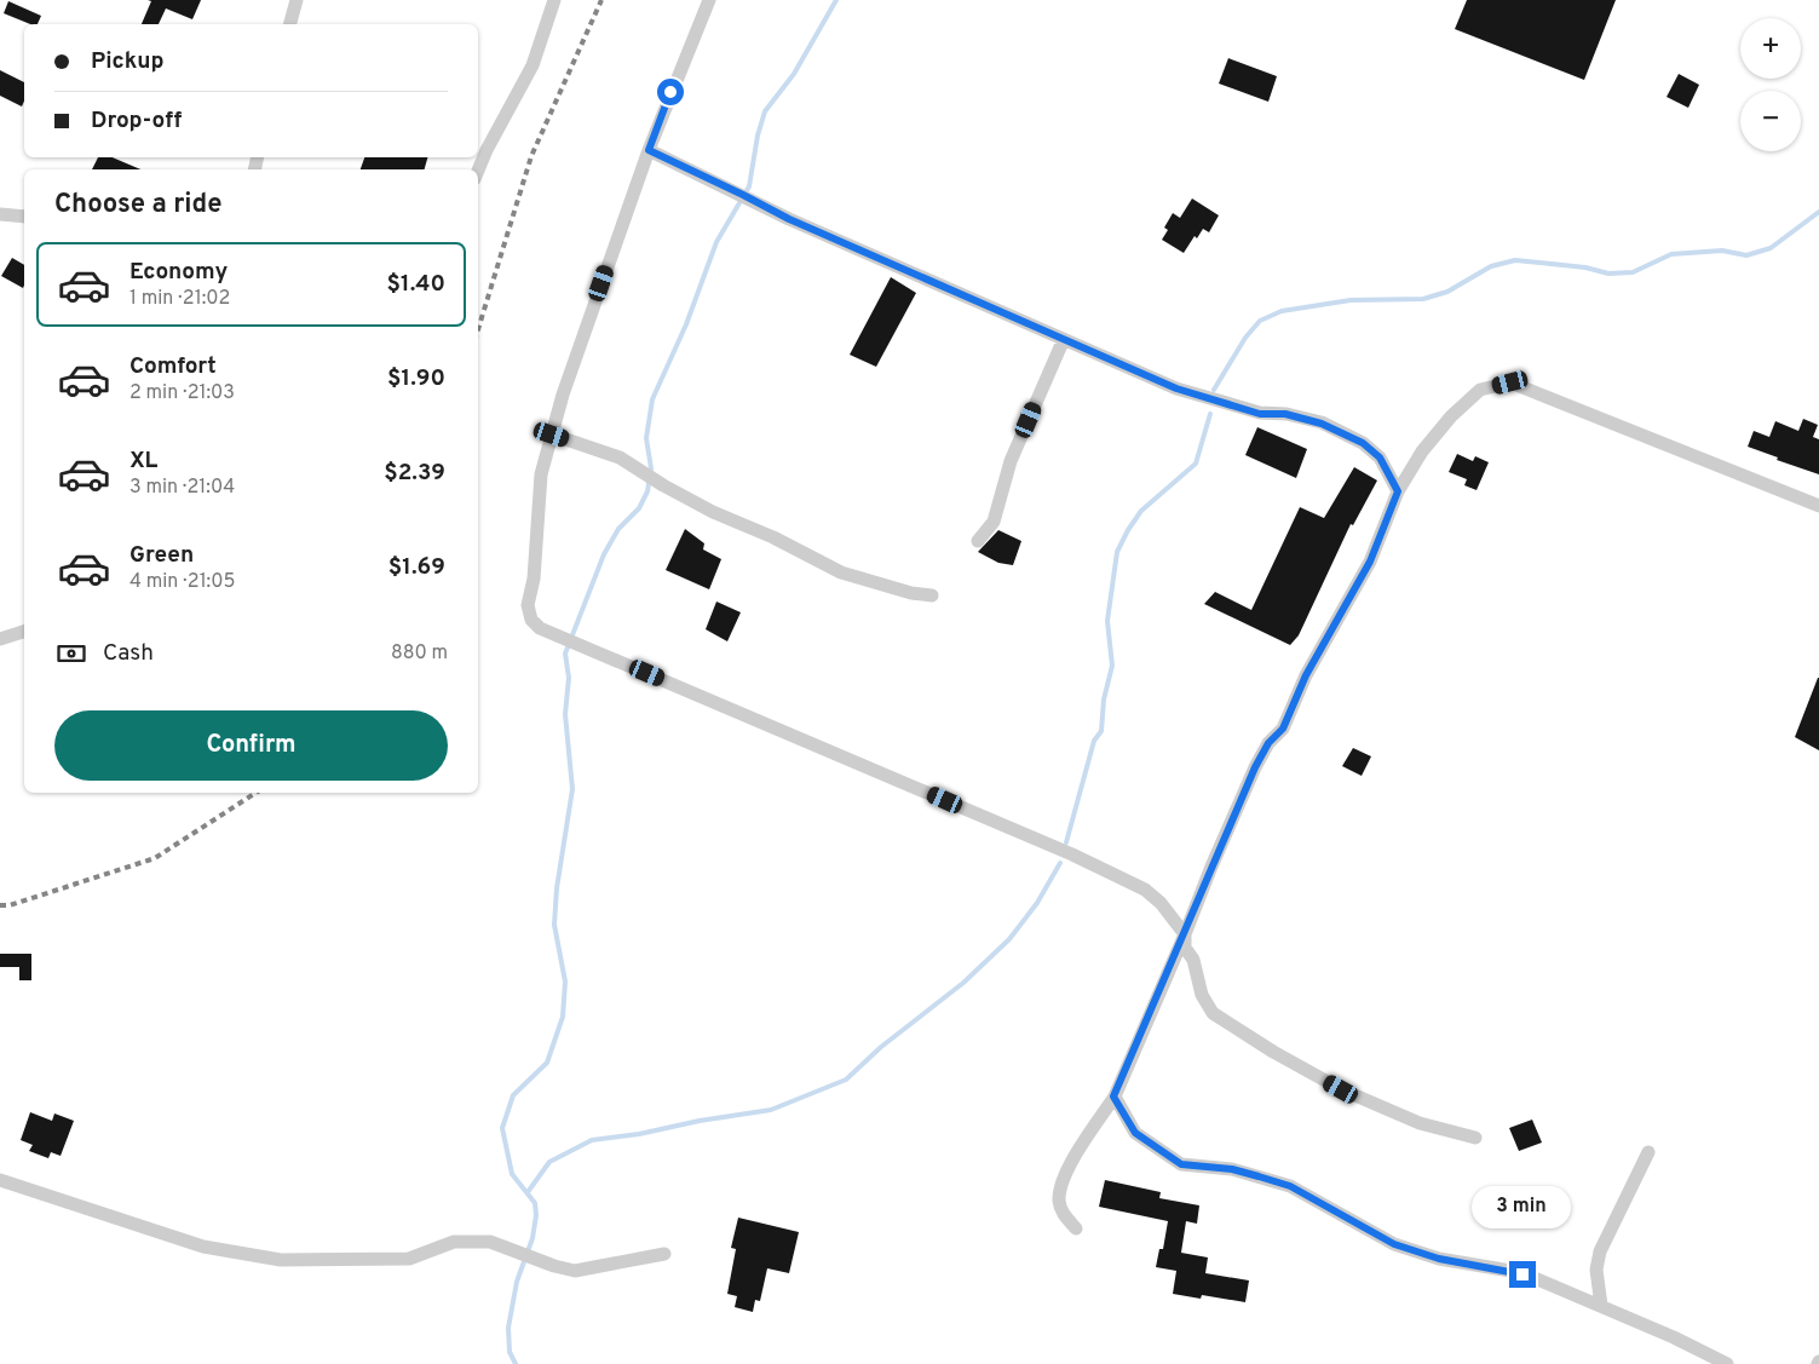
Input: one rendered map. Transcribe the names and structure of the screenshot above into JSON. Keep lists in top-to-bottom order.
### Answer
{
  "page": {
    "map_buttons": ["+", "−"],
    "banner": ["Pickup", "Drop-off"],
    "heading": "Choose a ride",
    "list": [
      {
        "name": "Economy",
        "note": "1 min · 21:02",
        "value": "$1.40"
      },
      {
        "name": "Comfort",
        "note": "2 min · 21:03",
        "value": "$1.90"
      },
      {
        "name": "XL",
        "note": "3 min · 21:04",
        "value": "$2.39"
      },
      {
        "name": "Green",
        "note": "4 min · 21:05",
        "value": "$1.69"
      }
    ],
    "pay": ["Cash", "880 m"],
    "buttons": "Confirm",
    "bubble": "3 min"
  }
}
